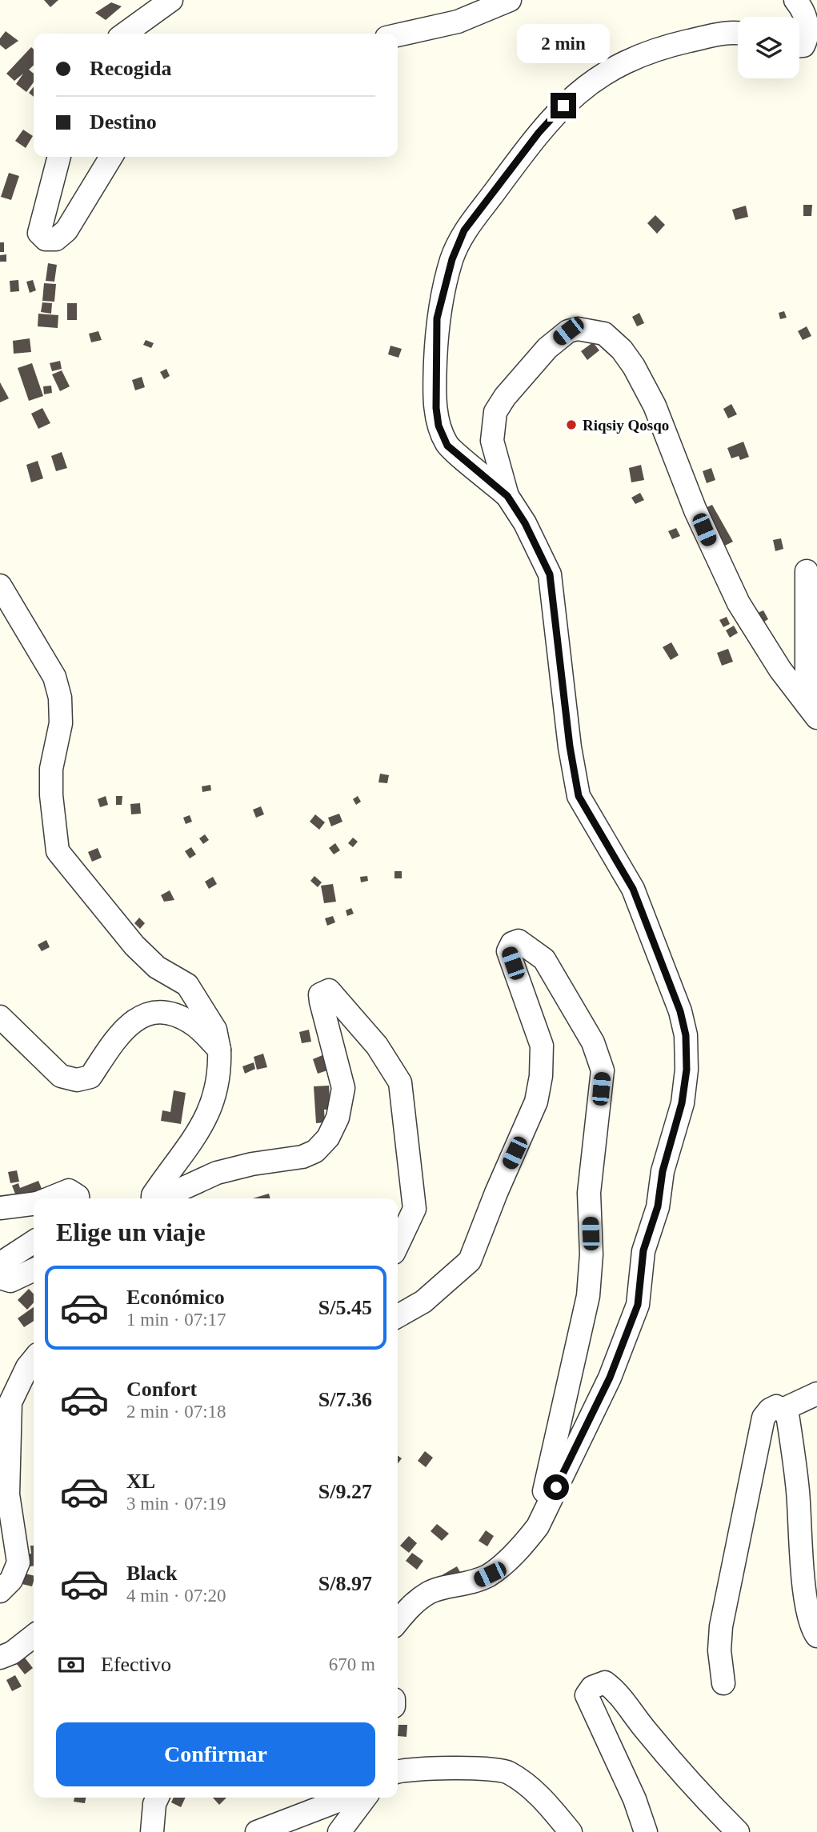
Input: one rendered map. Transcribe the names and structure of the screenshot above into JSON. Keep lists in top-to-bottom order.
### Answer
{
  "places": ["Riqsiy Qosqo"],
  "page": {
    "bubble": "2 min",
    "banner": ["Recogida", "Destino"],
    "heading": "Elige un viaje",
    "list": [
      {
        "name": "Económico",
        "note": "1 min · 07:17",
        "value": "S/5.45"
      },
      {
        "name": "Confort",
        "note": "2 min · 07:18",
        "value": "S/7.36"
      },
      {
        "name": "XL",
        "note": "3 min · 07:19",
        "value": "S/9.27"
      },
      {
        "name": "Black",
        "note": "4 min · 07:20",
        "value": "S/8.97"
      }
    ],
    "pay": ["Efectivo", "670 m"],
    "buttons": "Confirmar"
  }
}
